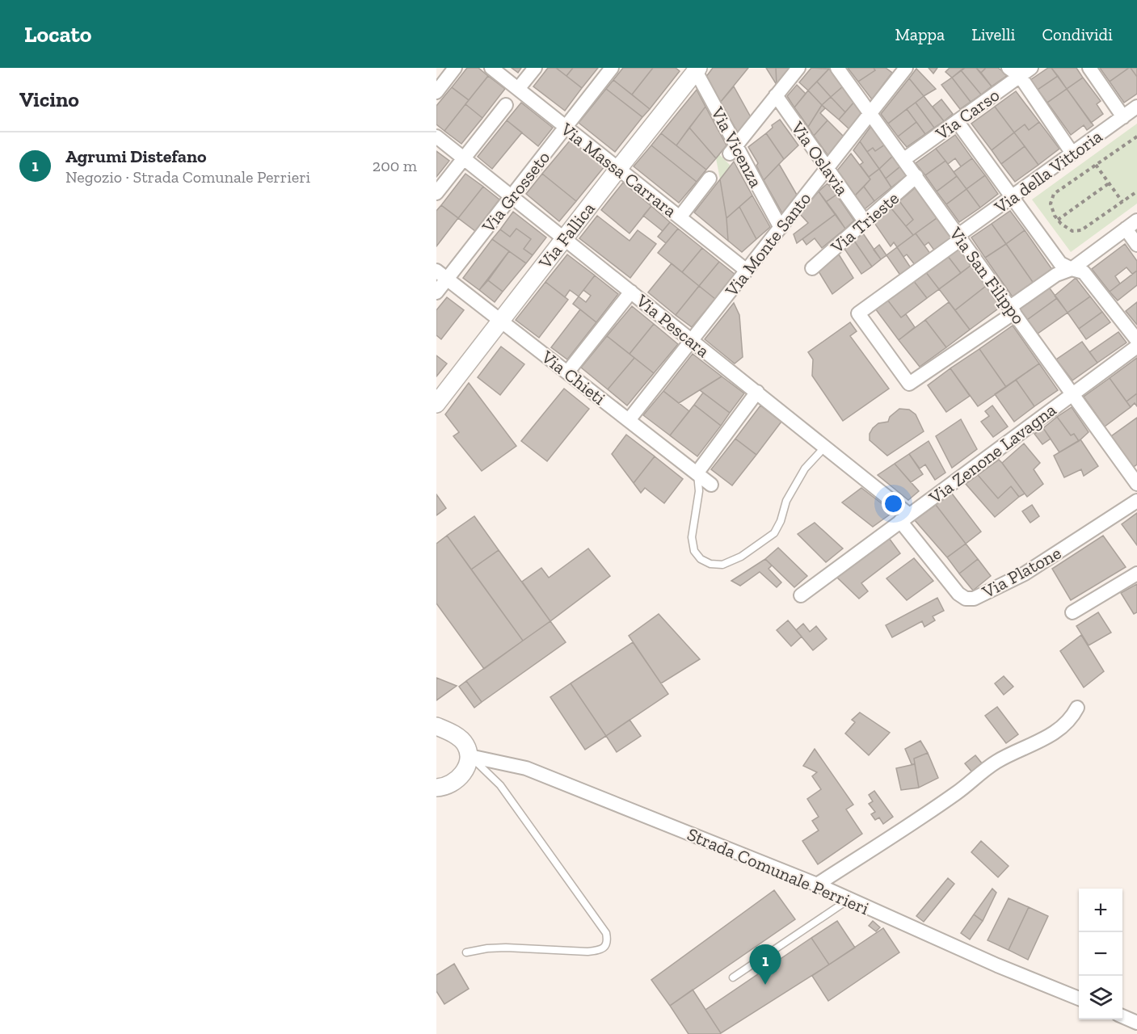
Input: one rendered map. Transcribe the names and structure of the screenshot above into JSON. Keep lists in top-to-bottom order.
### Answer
{
  "streets": {
    "street": [
      "Via Carso",
      "Via Vicenza",
      "Via Oslavia",
      "Via Massa Carrara",
      "Via della Vittoria",
      "Via Grosseto",
      "Via Trieste",
      "Via Fallica",
      "Via Monte Santo",
      "Via San Filippo",
      "Via Pescara",
      "Via Chieti",
      "Via Zenone Lavagna",
      "Via Platone",
      "Strada Comunale Perrieri"
    ]
  },
  "crossings": [
    ["Via Carso", "Via San Filippo"],
    ["Via Vicenza", "Via Fallica"],
    ["Via Vicenza", "Via Monte Santo"],
    ["Via Oslavia", "Via Trieste"],
    ["Via Oslavia", "Via Monte Santo"],
    ["Via Massa Carrara", "Via Grosseto"],
    ["Via Massa Carrara", "Via Fallica"],
    ["Via Massa Carrara", "Via Monte Santo"],
    ["Via della Vittoria", "Via San Filippo"],
    ["Via Grosseto", "Via Pescara"],
    ["Via Grosseto", "Via Chieti"],
    ["Via Trieste", "Via San Filippo"],
    ["Via Fallica", "Via Pescara"],
    ["Via Fallica", "Via Chieti"],
    ["Via Monte Santo", "Via San Filippo"],
    ["Via Monte Santo", "Via Pescara"],
    ["Via Monte Santo", "Via Chieti"],
    ["Via San Filippo", "Via Zenone Lavagna"],
    ["Via Pescara", "Via Zenone Lavagna"],
    ["Via Pescara", "Via Platone"],
    ["Via Zenone Lavagna", "Via Platone"]
  ],
  "page": {
    "header": "Locato",
    "nav": ["Mappa", "Livelli", "Condividi"],
    "heading": "Vicino",
    "list": [
      {
        "mark": "1",
        "name": "Agrumi Distefano",
        "note": "Negozio · Strada Comunale Perrieri",
        "value": "200 m"
      }
    ],
    "map_buttons": ["+", "−"],
    "pins": "1"
  }
}
